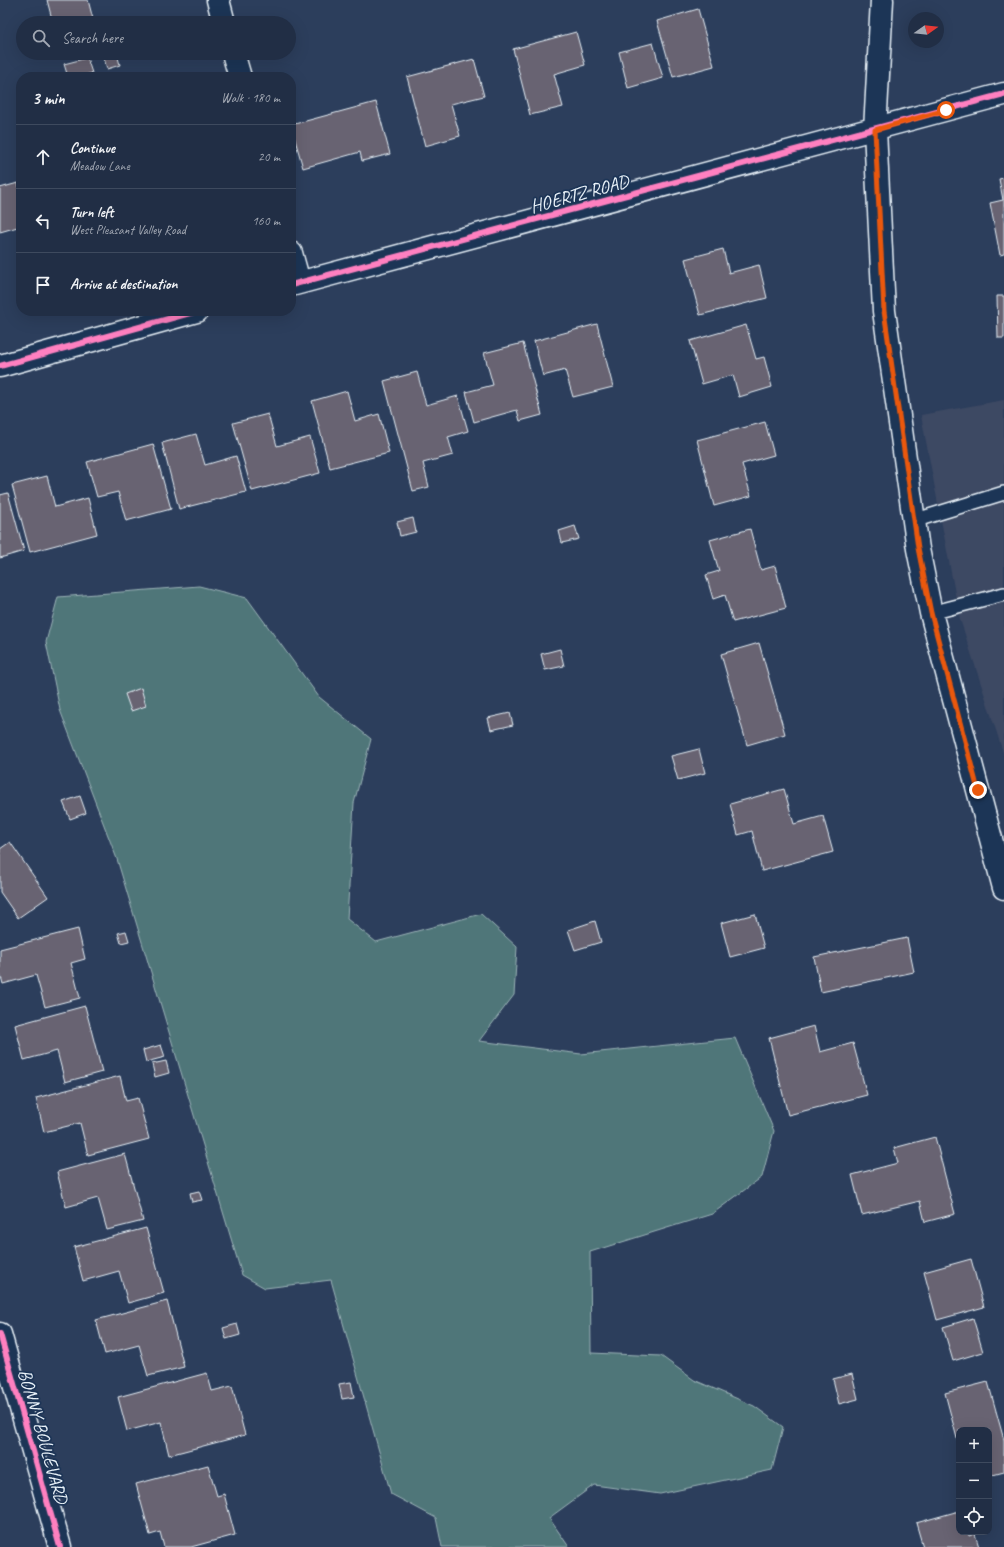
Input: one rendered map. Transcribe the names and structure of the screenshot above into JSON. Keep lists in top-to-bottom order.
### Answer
{
  "streets": {
    "street": ["HOERTZ ROAD", "BONNY BOULEVARD"]
  },
  "north": "right",
  "page": {
    "search": "Search here",
    "heading": ["3 min", "Walk · 180 m"],
    "list": [
      ["Continue", "Meadow Lane", "20 m"],
      ["Turn left", "West Pleasant Valley Road", "160 m"],
      "Arrive at destination"
    ],
    "map_buttons": ["+", "−"]
  }
}
